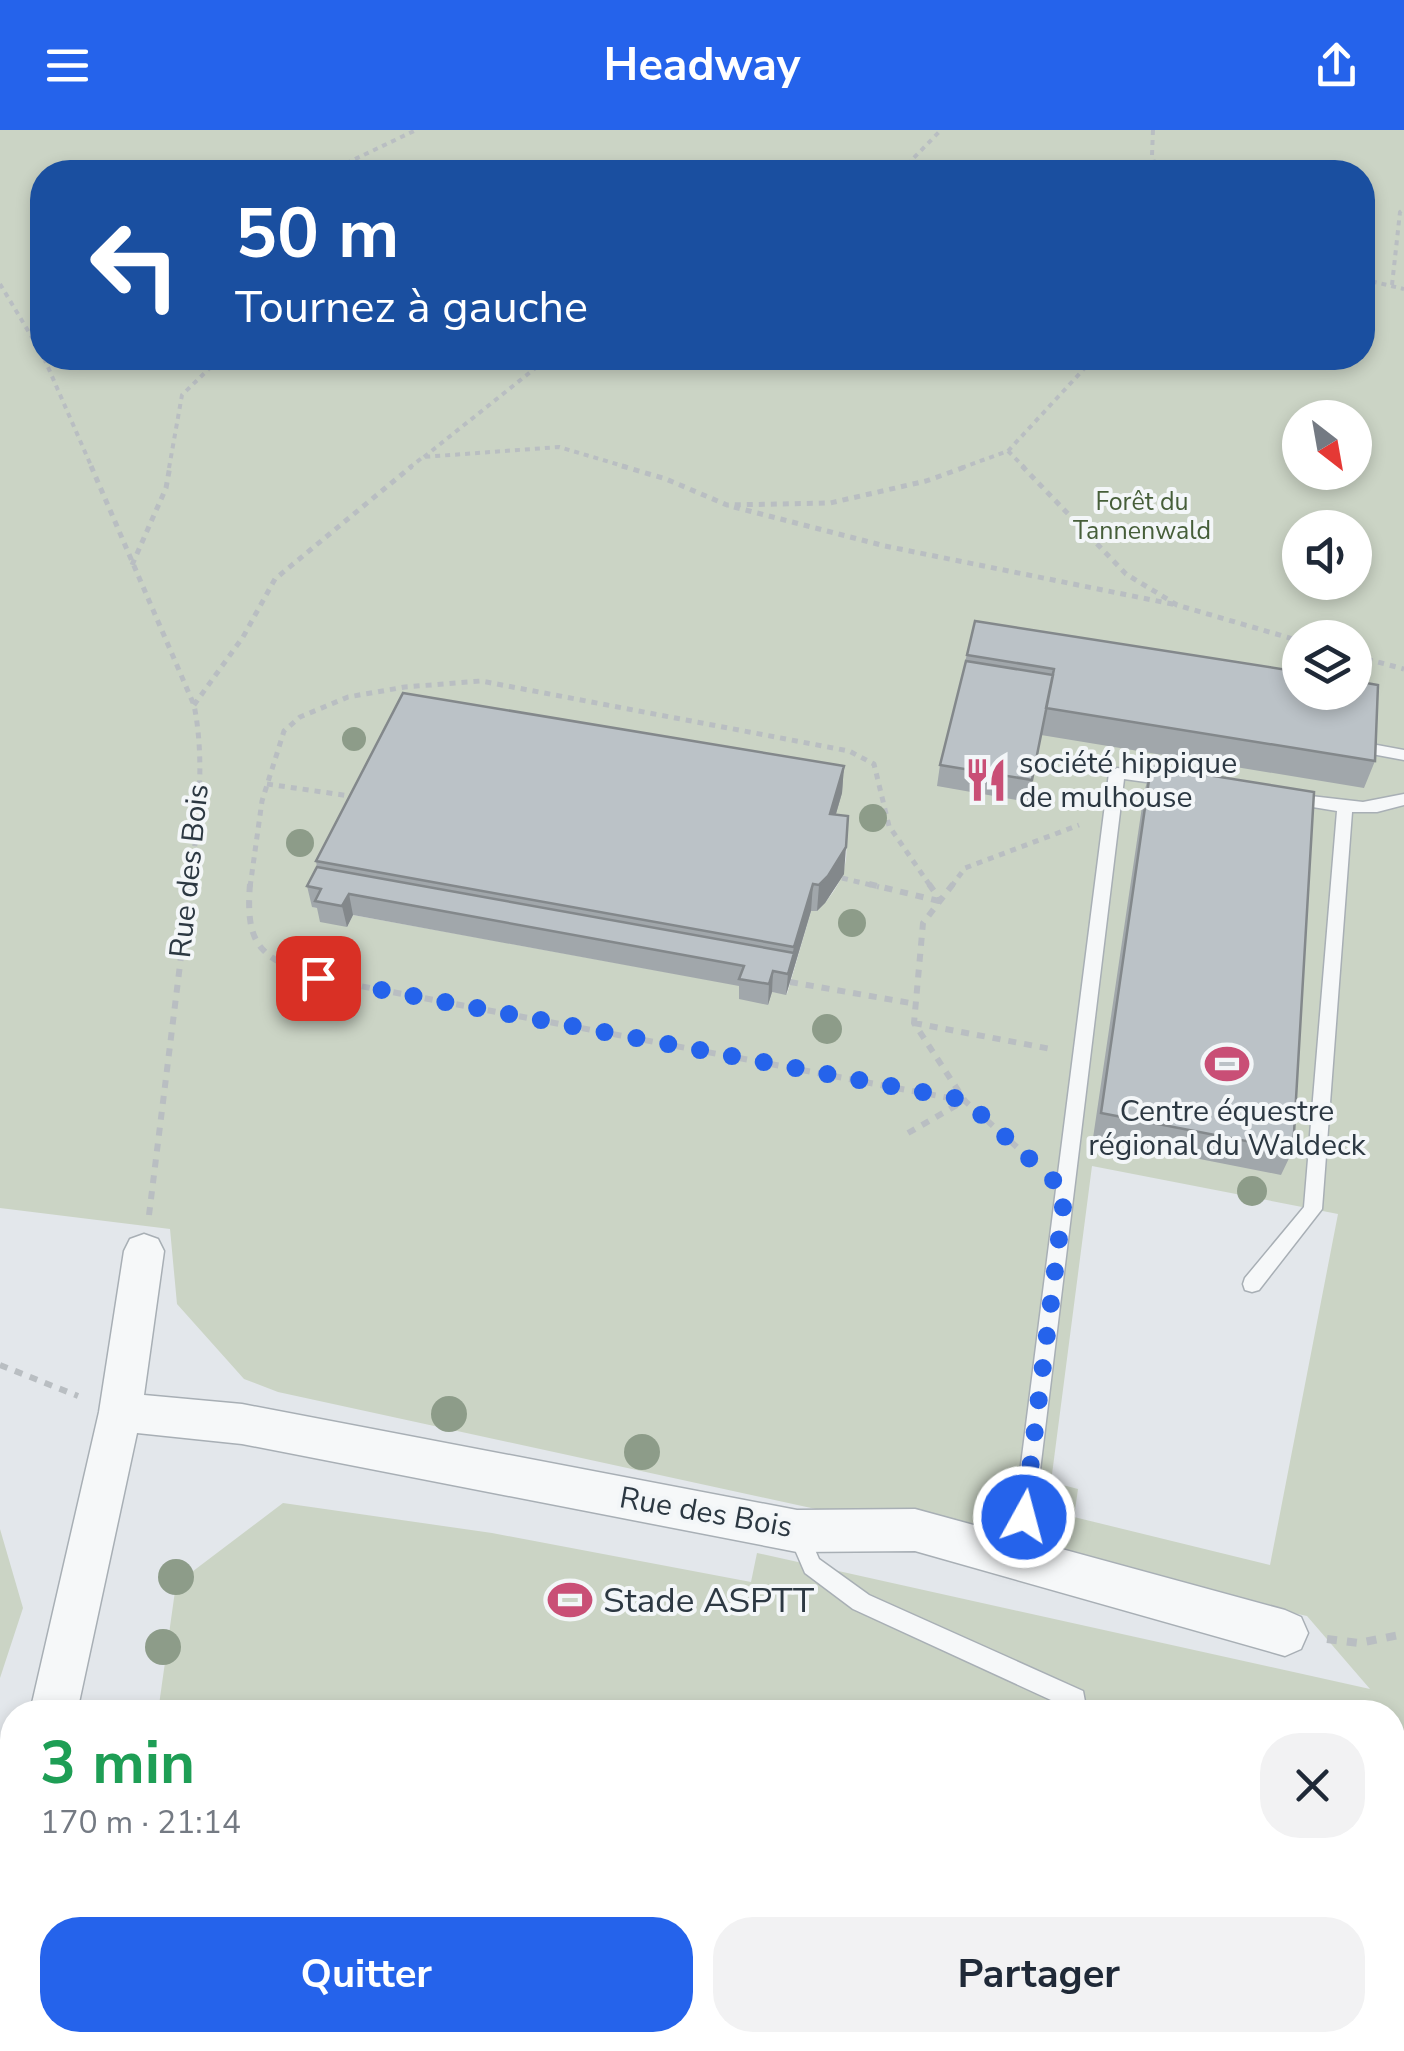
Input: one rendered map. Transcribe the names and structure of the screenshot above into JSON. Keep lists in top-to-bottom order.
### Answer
{
  "streets": {
    "street": ["Rue des Bois"]
  },
  "parks": ["Forêt du Tannenwald"],
  "places": {
    "restaurant": ["société hippique de mulhouse"],
    "sports": ["Centre équestre régional du Waldeck", "Stade ASPTT"]
  },
  "north": "bottom right",
  "page": {
    "header": "Headway",
    "turn": ["50 m", "Tournez à gauche"],
    "heading": ["3 min", "170 m · 21:14"],
    "buttons": ["Quitter", "Partager"]
  }
}
